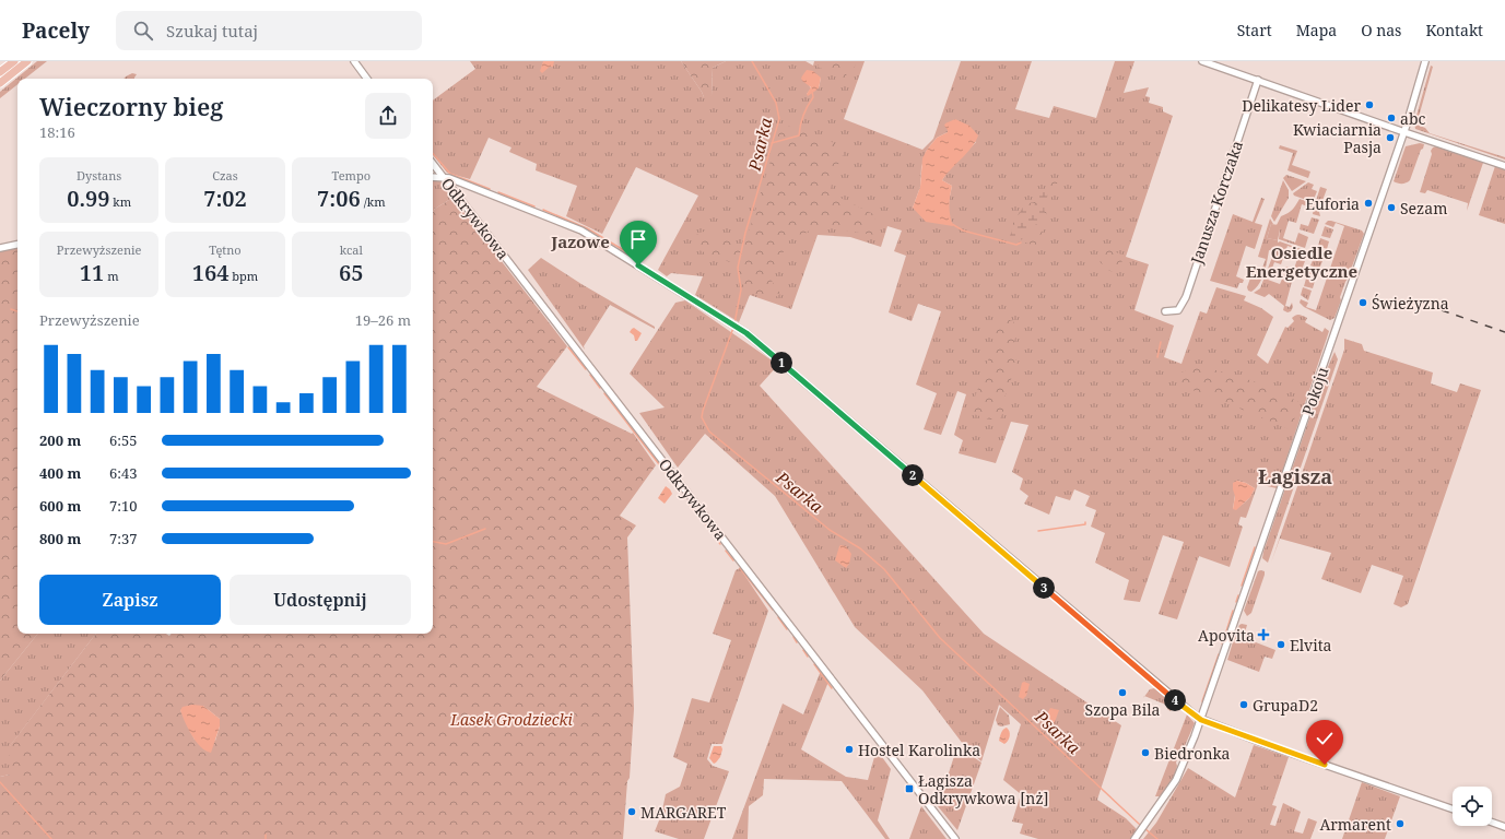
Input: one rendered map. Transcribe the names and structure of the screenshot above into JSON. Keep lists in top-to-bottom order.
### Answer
{
  "streets": {
    "street": ["Janusza Korczaka", "Odkrywkowa", "Pokoju"]
  },
  "districts": ["Jazowe", "Osiedle Energetyczne", "Łagisza"],
  "water": ["Psarka"],
  "parks": ["Lasek Grodziecki"],
  "places": {
    "other": [
      "Delikatesy Lider",
      "abc",
      "Kwiaciarnia Pasja",
      "Euforia",
      "Sezam",
      "Świeżyzna",
      "Elvita",
      "Szopa Bila",
      "GrupaD2",
      "Hostel Karolinka",
      "Biedronka",
      "MARGARET",
      "Armarent"
    ],
    "health": ["Apovita"],
    "transit": ["Łagisza Odkrywkowa [nż]"]
  },
  "page": {
    "header": "Pacely",
    "search": "Szukaj tutaj",
    "nav": [
      "Start",
      "Mapa",
      "O nas",
      "Kontakt"
    ],
    "heading": ["Wieczorny bieg", "18:16"],
    "stats": [
      ["Dystans", "0.99 km"],
      ["Czas", "7:02"],
      ["Tempo", "7:06 /km"],
      ["Przewyższenie", "11 m"],
      ["Tętno", "164 bpm"],
      ["kcal", "65"]
    ],
    "chart": ["Przewyższenie", "19–26 m"],
    "pins": [
      "1",
      "2",
      "3",
      "4"
    ],
    "list": [
      {
        "name": "200 m",
        "note": "6:55"
      },
      {
        "name": "400 m",
        "note": "6:43"
      },
      {
        "name": "600 m",
        "note": "7:10"
      },
      {
        "name": "800 m",
        "note": "7:37"
      }
    ],
    "buttons": ["Zapisz", "Udostępnij"]
  }
}
